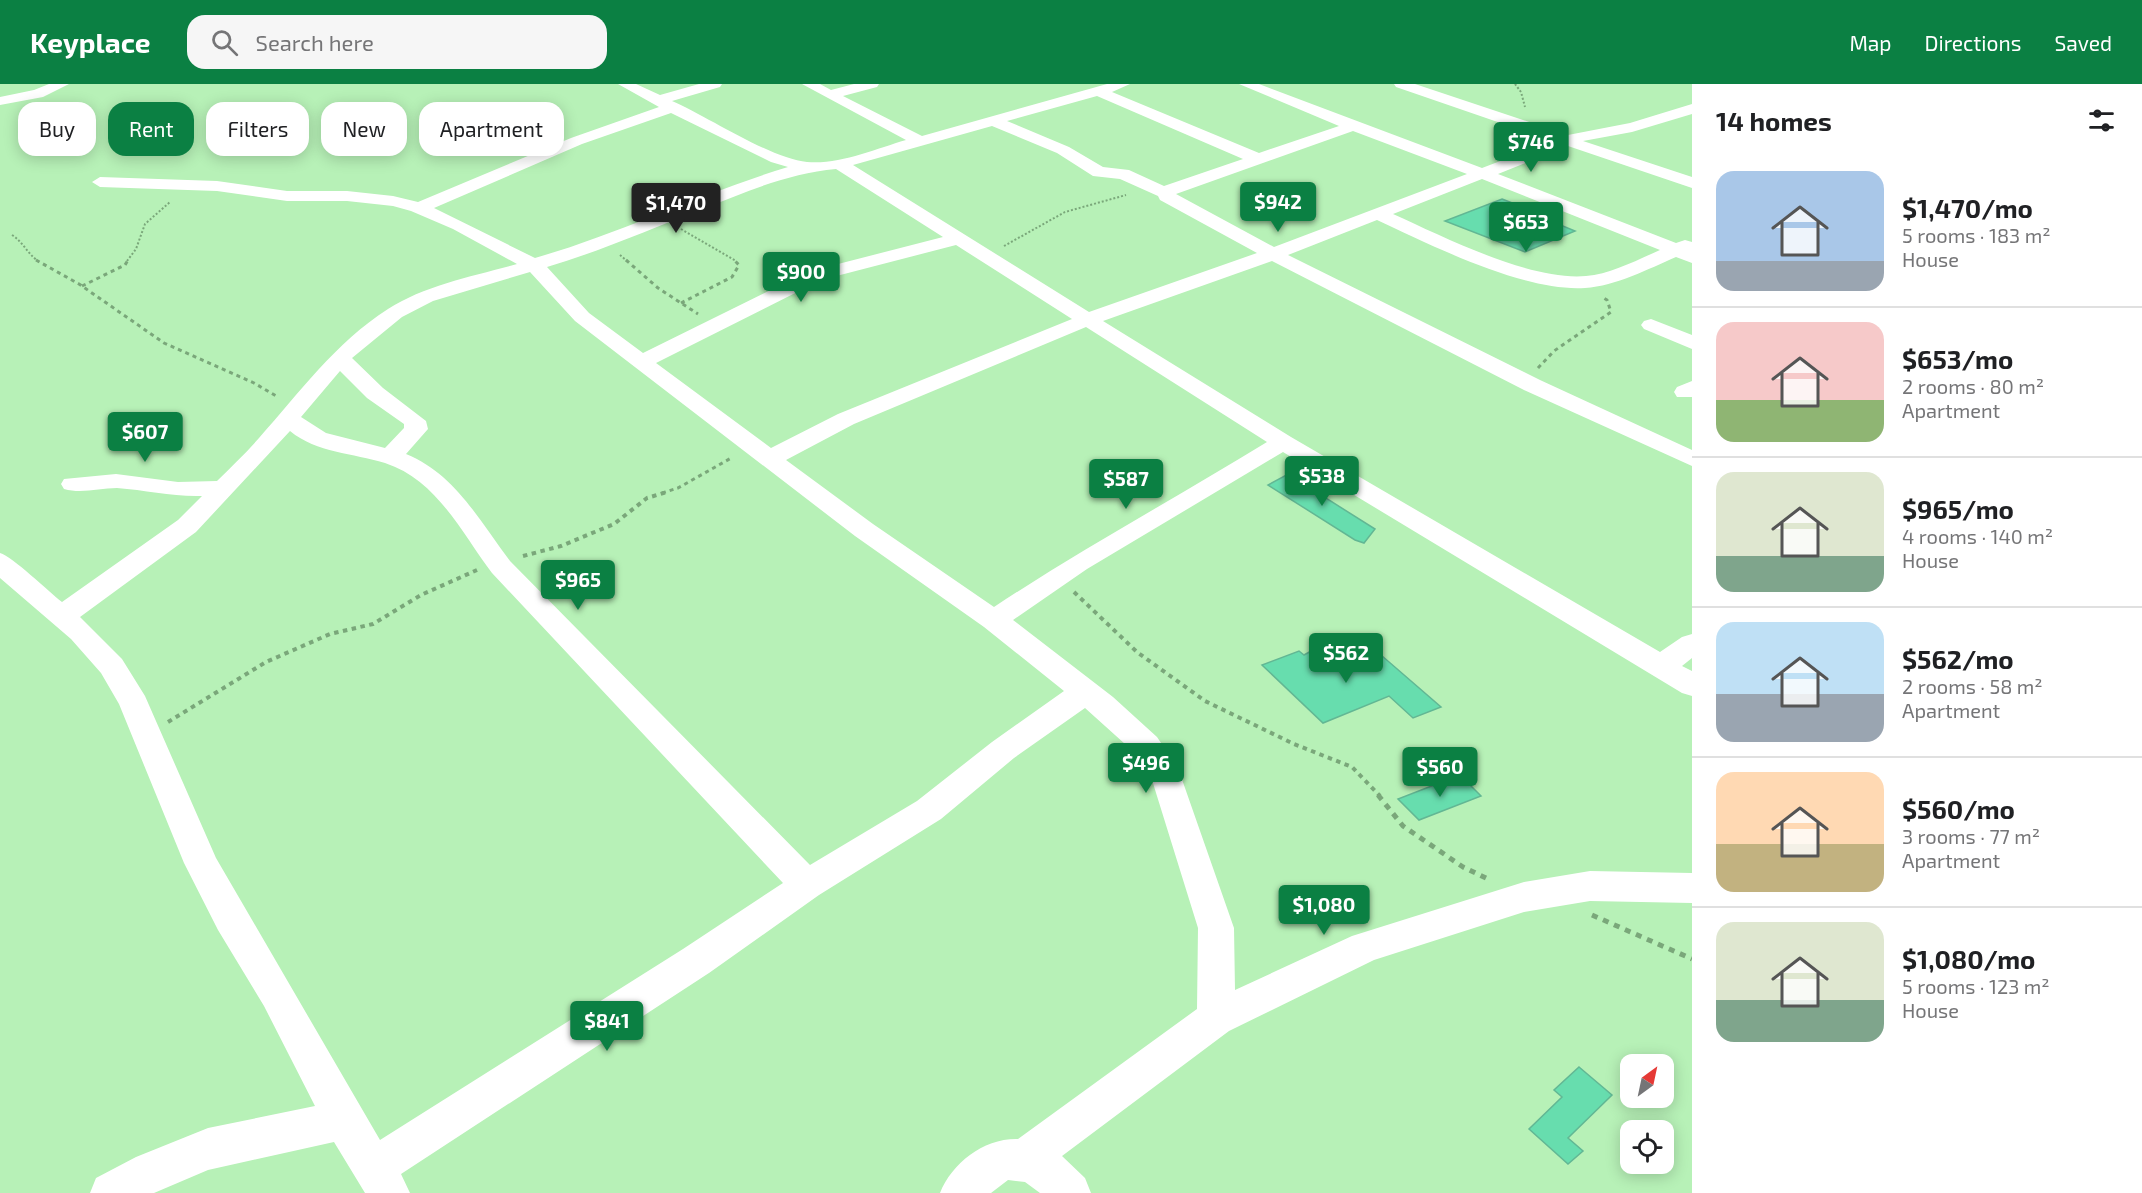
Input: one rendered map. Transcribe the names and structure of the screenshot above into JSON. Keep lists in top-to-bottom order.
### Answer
{
  "north": "top right",
  "page": {
    "header": "Keyplace",
    "search": "Search here",
    "nav": ["Map", "Directions", "Saved"],
    "heading": "14 homes",
    "chip": [
      "Buy",
      "Rent",
      "Filters",
      "New",
      "Apartment"
    ],
    "price": [
      "$746",
      "$942",
      "$1,470",
      "$653",
      "$900",
      "$607",
      "$538",
      "$587",
      "$965",
      "$562",
      "$496",
      "$560",
      "$1,080",
      "$841"
    ],
    "list": [
      {
        "name": "$1,470/mo",
        "note": "5 rooms · 183 m² · House"
      },
      {
        "name": "$653/mo",
        "note": "2 rooms · 80 m² · Apartment"
      },
      {
        "name": "$965/mo",
        "note": "4 rooms · 140 m² · House"
      },
      {
        "name": "$562/mo",
        "note": "2 rooms · 58 m² · Apartment"
      },
      {
        "name": "$560/mo",
        "note": "3 rooms · 77 m² · Apartment"
      },
      {
        "name": "$1,080/mo",
        "note": "5 rooms · 123 m² · House"
      }
    ]
  }
}
